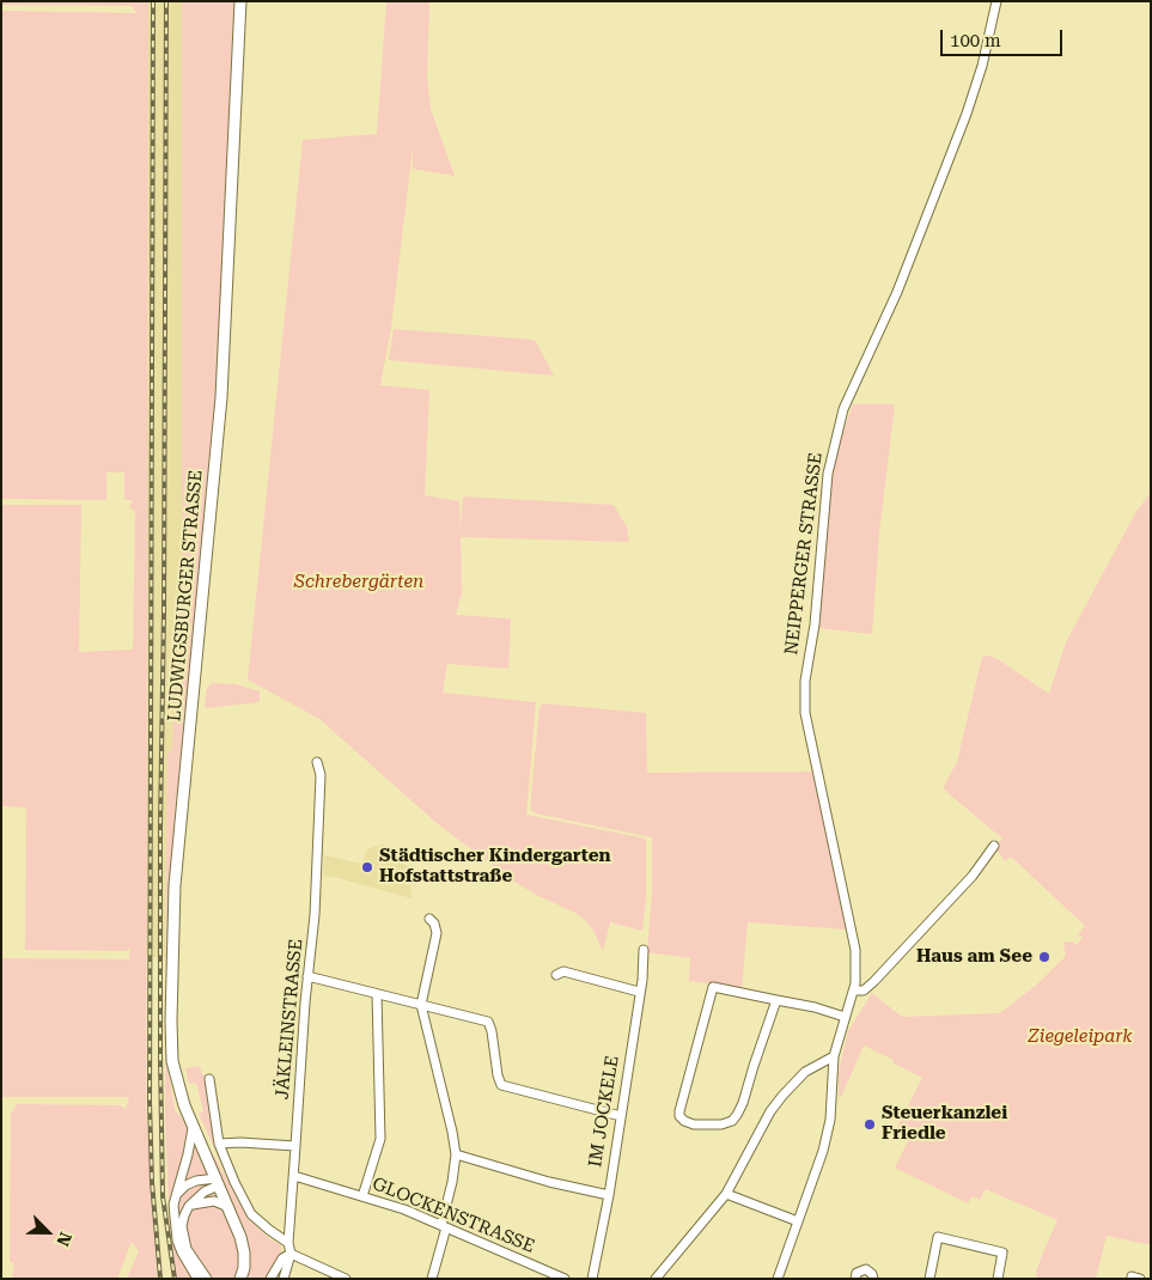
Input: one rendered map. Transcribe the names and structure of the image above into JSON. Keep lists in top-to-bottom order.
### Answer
{
  "streets": {
    "main road": ["LUDWIGSBURGER STRASSE"],
    "street": [
      "NEIPPERGER STRASSE",
      "JÄKLEINSTRASSE",
      "IM JOCKELE",
      "GLOCKENSTRASSE"
    ]
  },
  "crossings": [
    ["JÄKLEINSTRASSE", "GLOCKENSTRASSE"]
  ],
  "parks": ["Schrebergärten", "Ziegeleipark"],
  "places": ["Städtischer Kindergarten Hofstattstraße", "Haus am See", "Steuerkanzlei Friedle"],
  "scale_bar": "100 m",
  "north": "bottom right"
}
